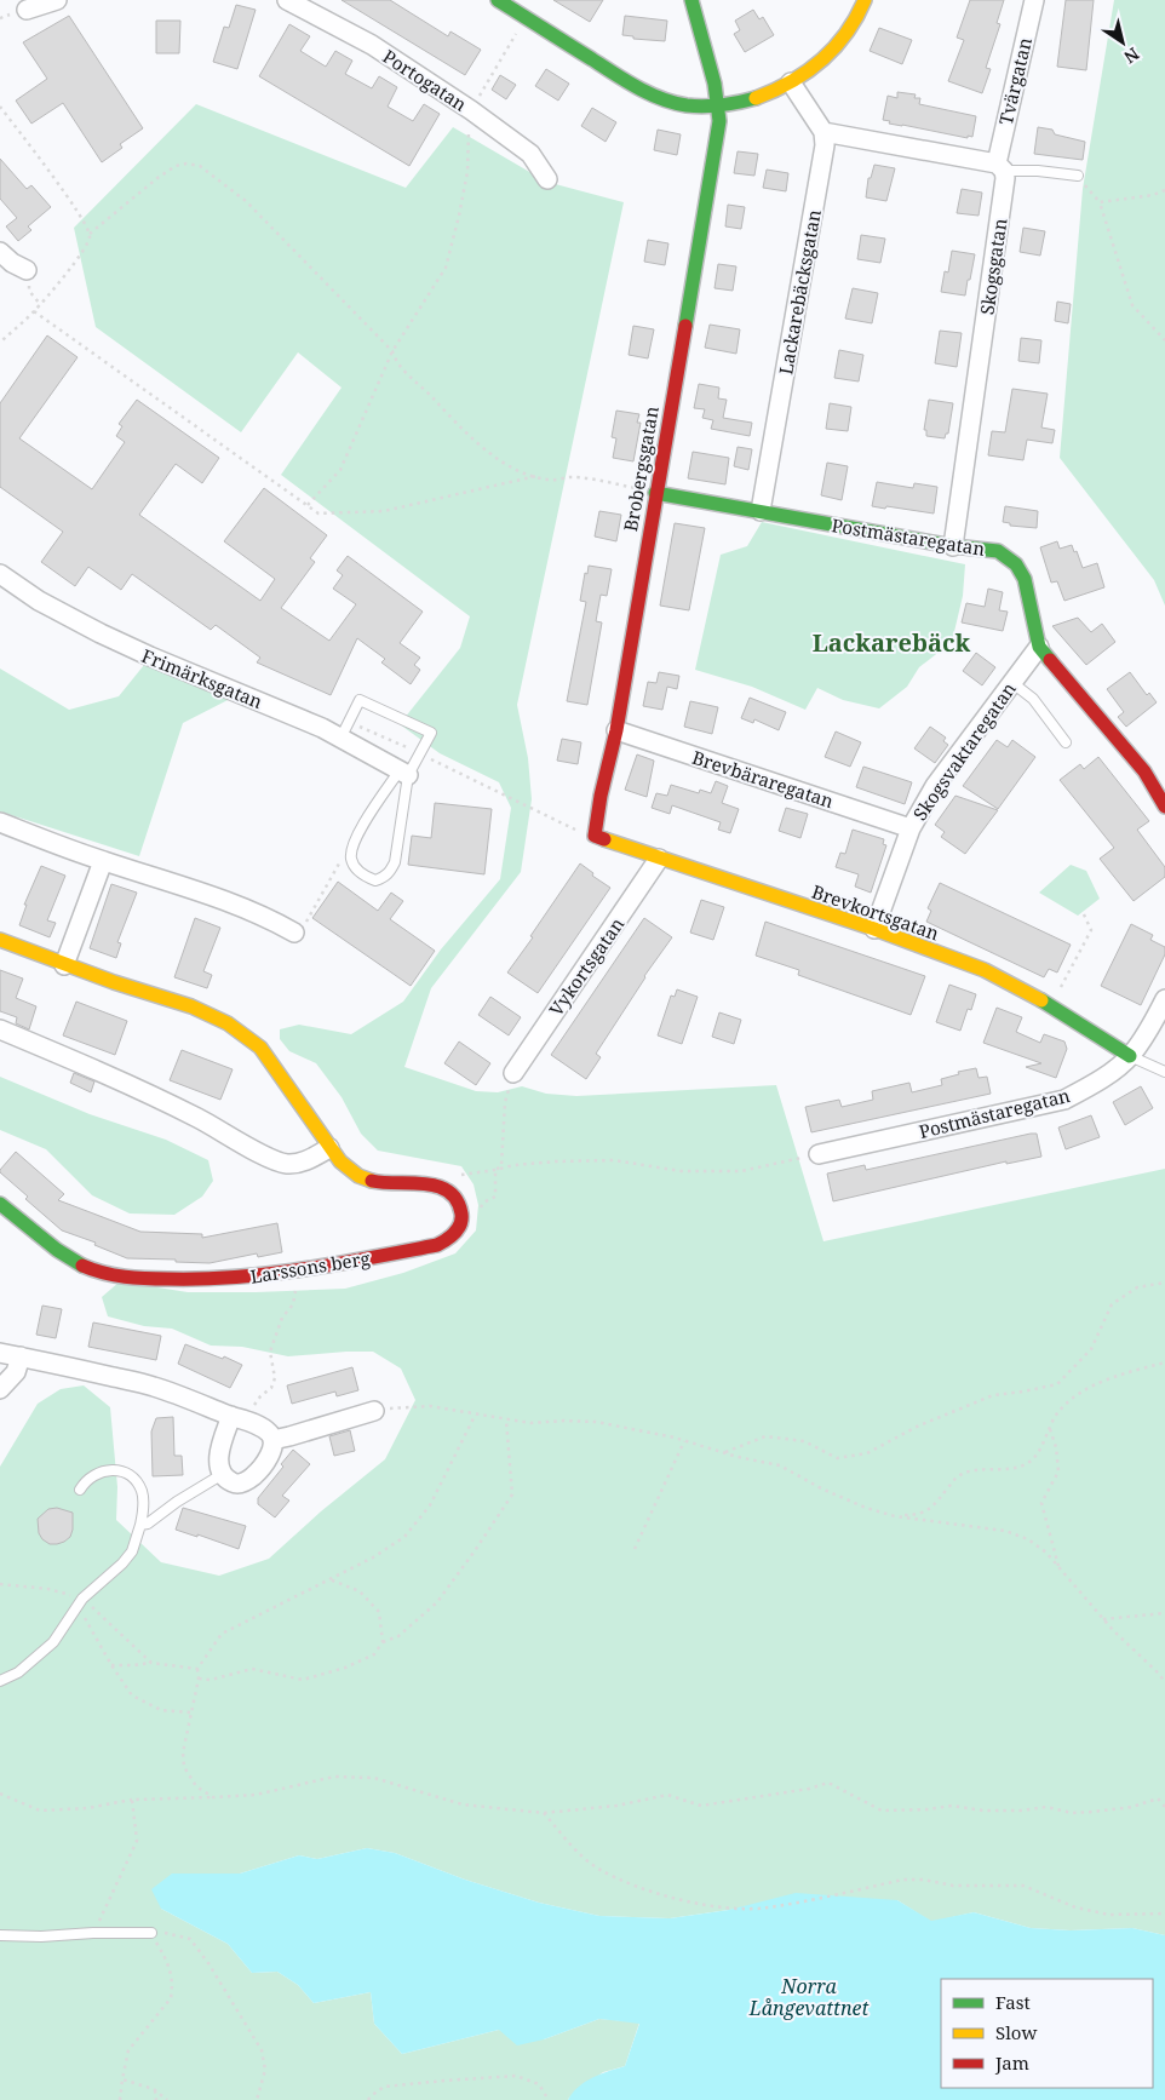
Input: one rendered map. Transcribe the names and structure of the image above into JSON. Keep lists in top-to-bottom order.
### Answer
{
  "streets": {
    "street": [
      "Portogatan",
      "Tvärgatan",
      "Skogsgatan",
      "Lackarebäcksgatan",
      "Brobergsgatan",
      "Postmästaregatan",
      "Frimärksgatan",
      "Skogsvaktaregatan",
      "Brevbäraregatan",
      "Brevkortsgatan",
      "Vykortsgatan",
      "Larssons berg"
    ]
  },
  "crossings": [
    ["Tvärgatan", "Skogsgatan"],
    ["Skogsgatan", "Postmästaregatan"],
    ["Lackarebäcksgatan", "Postmästaregatan"],
    ["Brobergsgatan", "Postmästaregatan"],
    ["Brobergsgatan", "Brevbäraregatan"],
    ["Brobergsgatan", "Brevkortsgatan"],
    ["Postmästaregatan", "Skogsvaktaregatan"],
    ["Postmästaregatan", "Brevkortsgatan"],
    ["Skogsvaktaregatan", "Brevbäraregatan"],
    ["Skogsvaktaregatan", "Brevkortsgatan"],
    ["Brevkortsgatan", "Vykortsgatan"]
  ],
  "districts": ["Lackarebäck"],
  "water": ["Norra Långevattnet"],
  "legend": ["Fast", "Slow", "Jam"],
  "north": "bottom right"
}
